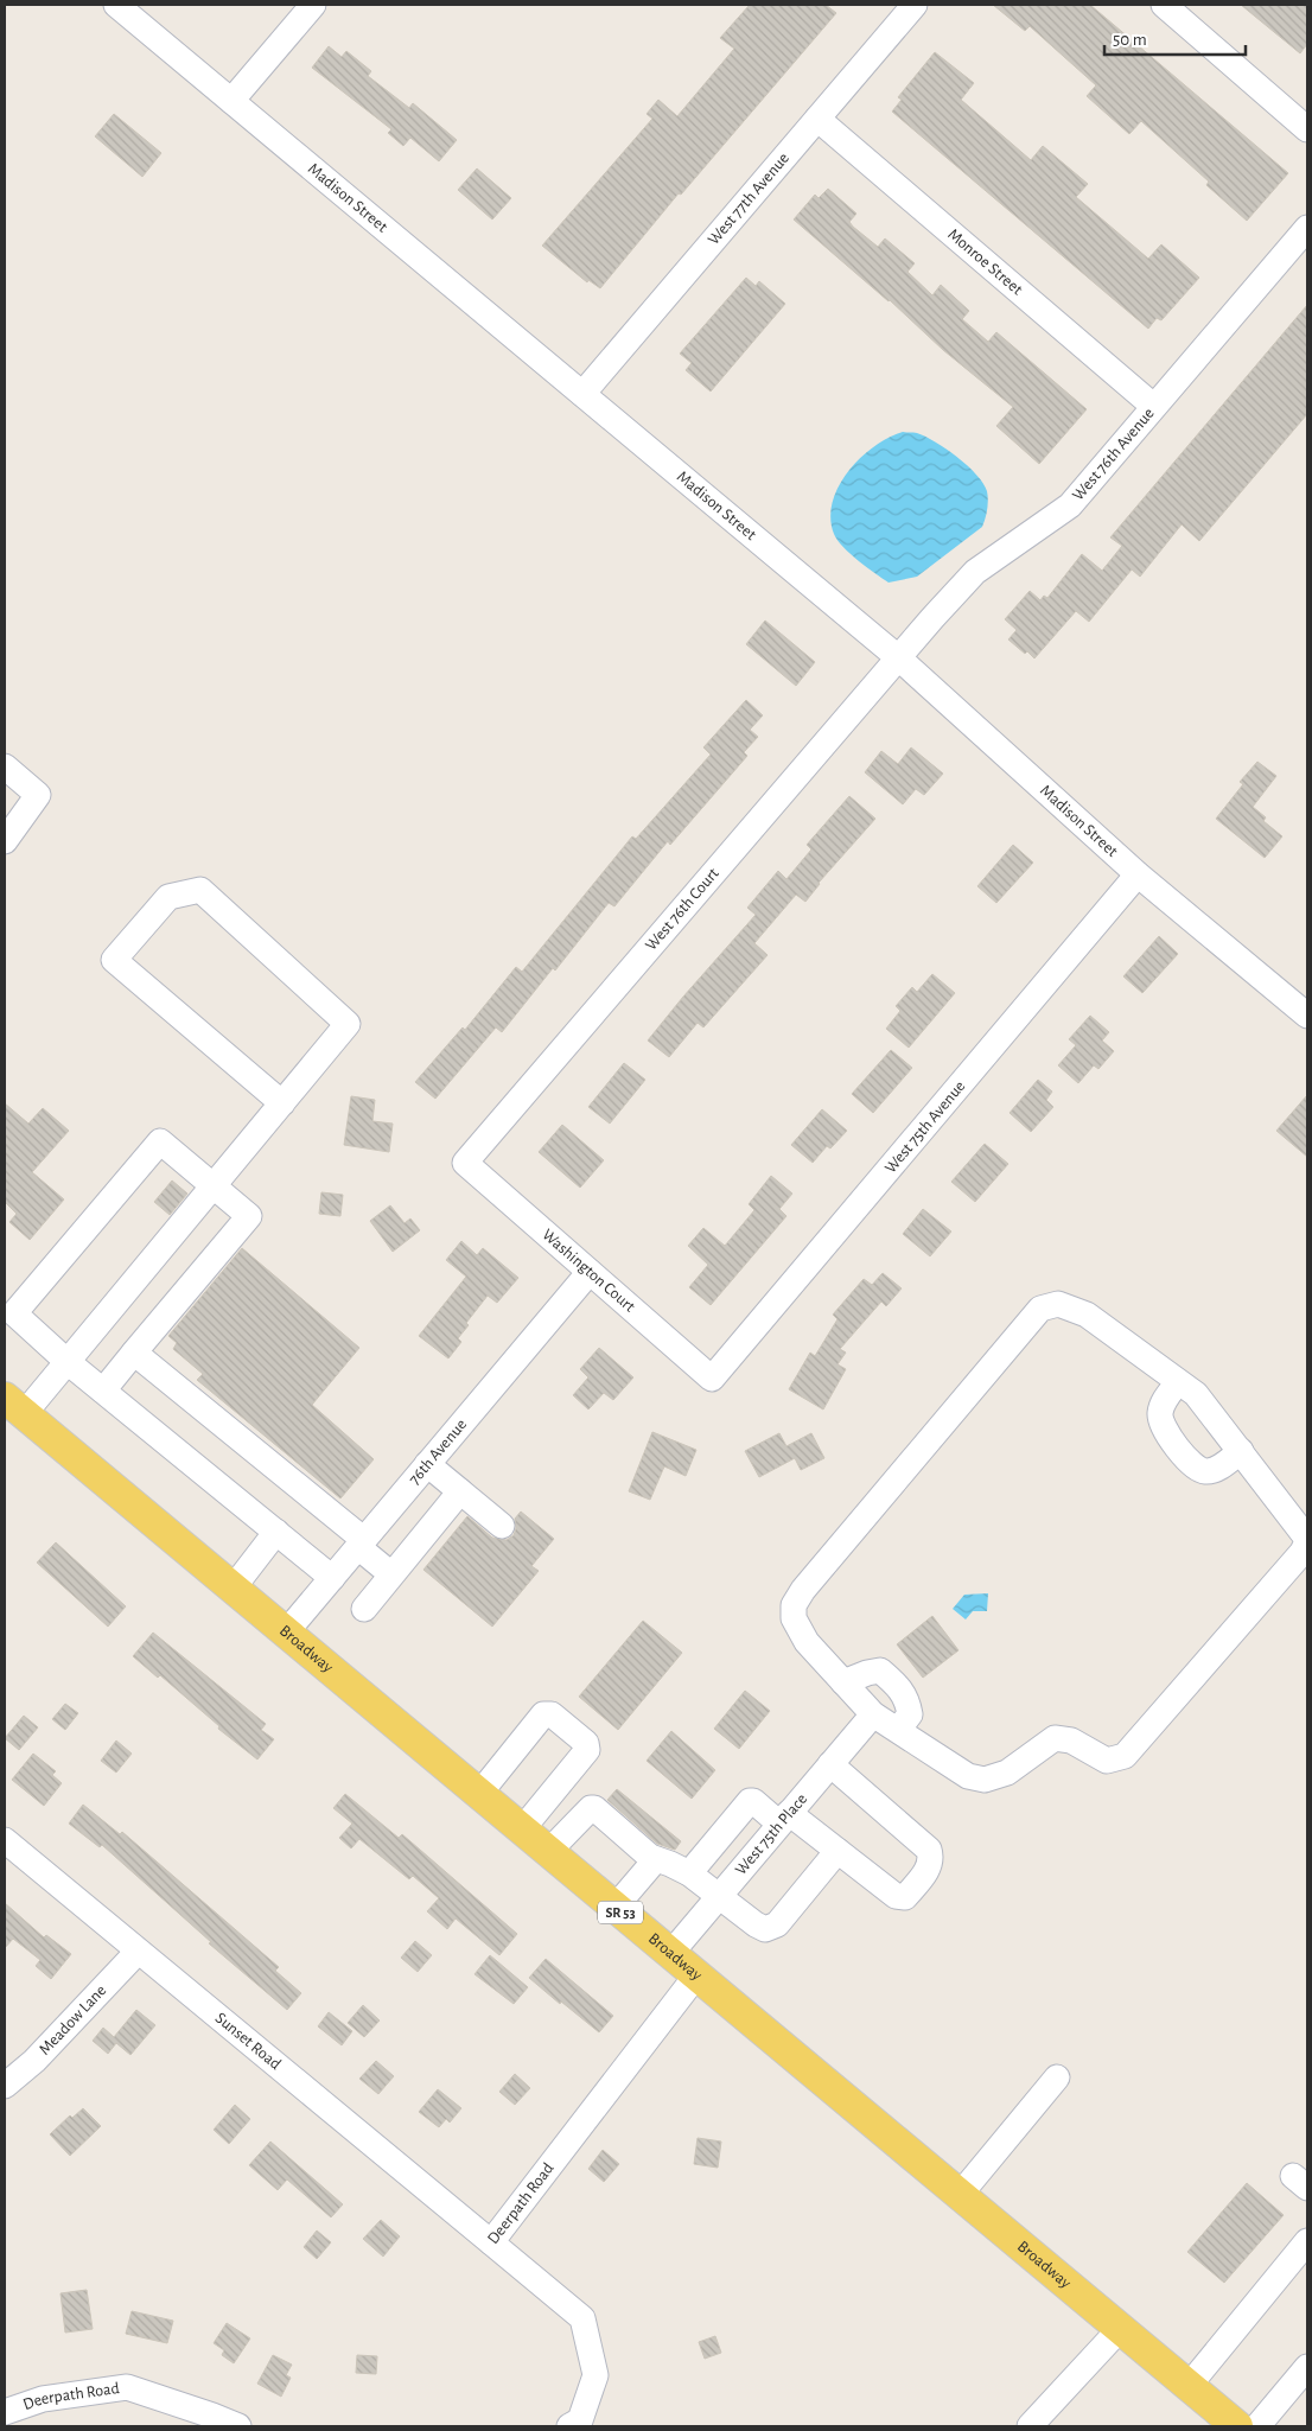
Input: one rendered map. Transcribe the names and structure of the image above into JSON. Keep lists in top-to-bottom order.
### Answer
{
  "streets": {
    "main road": ["Broadway", "SR 53"],
    "street": [
      "Madison Street",
      "West 77th Avenue",
      "Monroe Street",
      "West 76th Avenue",
      "West 76th Court",
      "West 75th Avenue",
      "Washington Court",
      "76th Avenue",
      "West 75th Place",
      "Meadow Lane",
      "Sunset Road",
      "Deerpath Road"
    ]
  },
  "crossings": [
    ["Madison Street", "West 77th Avenue"],
    ["Madison Street", "West 76th Avenue"],
    ["Madison Street", "West 76th Court"],
    ["Madison Street", "West 75th Avenue"],
    ["West 77th Avenue", "Monroe Street"],
    ["Monroe Street", "West 76th Avenue"],
    ["West 76th Avenue", "West 76th Court"],
    ["West 76th Court", "Washington Court"],
    ["West 75th Avenue", "Washington Court"],
    ["Washington Court", "76th Avenue"],
    ["76th Avenue", "Broadway"],
    ["Broadway", "West 75th Place"],
    ["Broadway", "Deerpath Road"],
    ["Meadow Lane", "Sunset Road"],
    ["Sunset Road", "Deerpath Road"]
  ],
  "scale_bar": "50 m"
}
